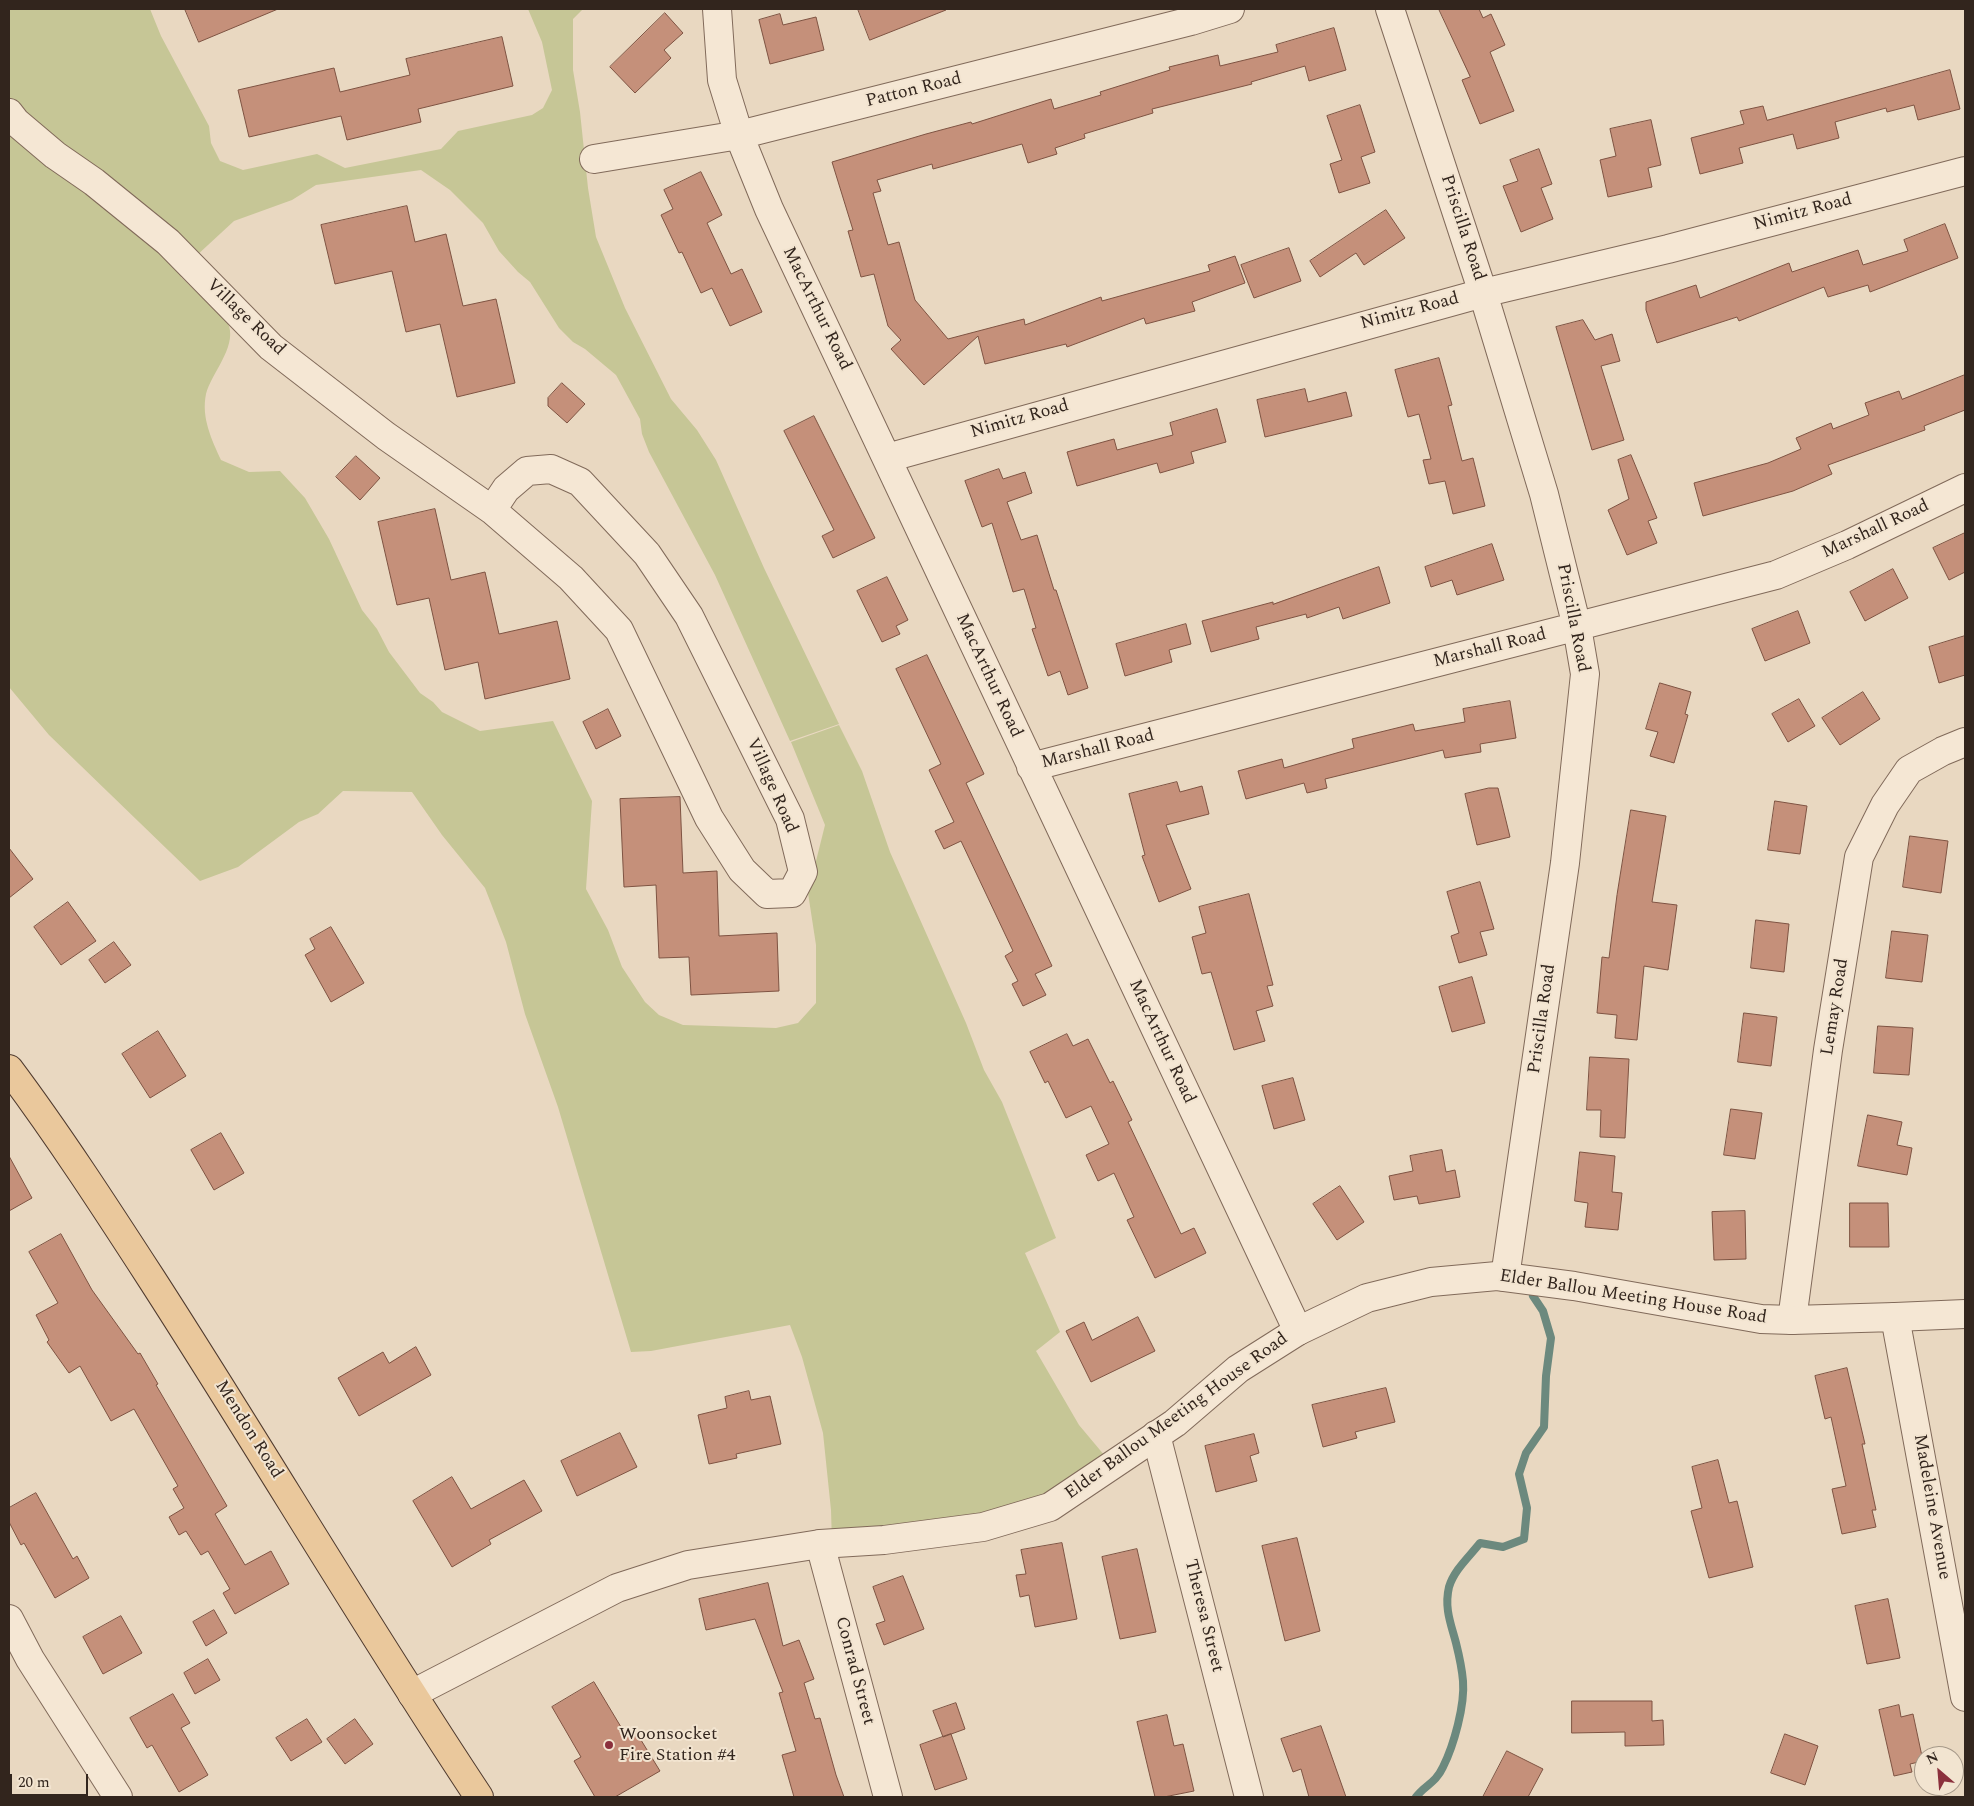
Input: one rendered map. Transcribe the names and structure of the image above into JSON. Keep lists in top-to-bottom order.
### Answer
{
  "streets": {
    "main road": ["Mendon Road"],
    "street": [
      "Patton Road",
      "Nimitz Road",
      "Priscilla Road",
      "MacArthur Road",
      "Village Road",
      "Marshall Road",
      "Lemay Road",
      "Elder Ballou Meeting House Road",
      "Madeleine Avenue",
      "Theresa Street",
      "Conrad Street"
    ]
  },
  "crossings": [
    ["Patton Road", "MacArthur Road"],
    ["Nimitz Road", "Priscilla Road"],
    ["Nimitz Road", "MacArthur Road"],
    ["Priscilla Road", "Marshall Road"],
    ["Priscilla Road", "Elder Ballou Meeting House Road"],
    ["MacArthur Road", "Marshall Road"],
    ["MacArthur Road", "Elder Ballou Meeting House Road"],
    ["Lemay Road", "Elder Ballou Meeting House Road"],
    ["Elder Ballou Meeting House Road", "Mendon Road"],
    ["Elder Ballou Meeting House Road", "Madeleine Avenue"],
    ["Elder Ballou Meeting House Road", "Theresa Street"],
    ["Elder Ballou Meeting House Road", "Conrad Street"]
  ],
  "places": ["Woonsocket Fire Station #4"],
  "scale_bar": "20 m",
  "north": "top left"
}
